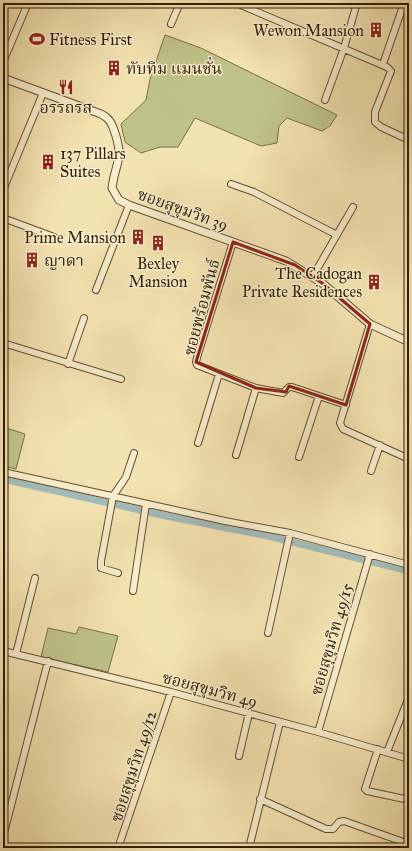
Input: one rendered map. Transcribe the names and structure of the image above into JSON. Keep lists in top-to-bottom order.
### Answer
{
  "streets": {
    "street": [
      "ซอยสุขุมวิท 39",
      "ซอยพร้อมพันธ์",
      "ซอยสุขุมวิท 49/15",
      "ซอยสุขุมวิท 49",
      "ซอยสุขุมวิท 49/12"
    ]
  },
  "crossings": [
    ["ซอยสุขุมวิท 39", "ซอยพร้อมพันธ์"],
    ["ซอยสุขุมวิท 49/15", "ซอยสุขุมวิท 49"],
    ["ซอยสุขุมวิท 49", "ซอยสุขุมวิท 49/12"]
  ],
  "places": {
    "building": [
      "Wewon Mansion",
      "ทับทิม แมนชั่น",
      "137 Pillars Suites",
      "Prime Mansion",
      "Bexley Mansion",
      "ญาดา",
      "The Cadogan Private Residences"
    ],
    "sports": ["Fitness First"],
    "restaurant": ["อรรถรส"]
  }
}
